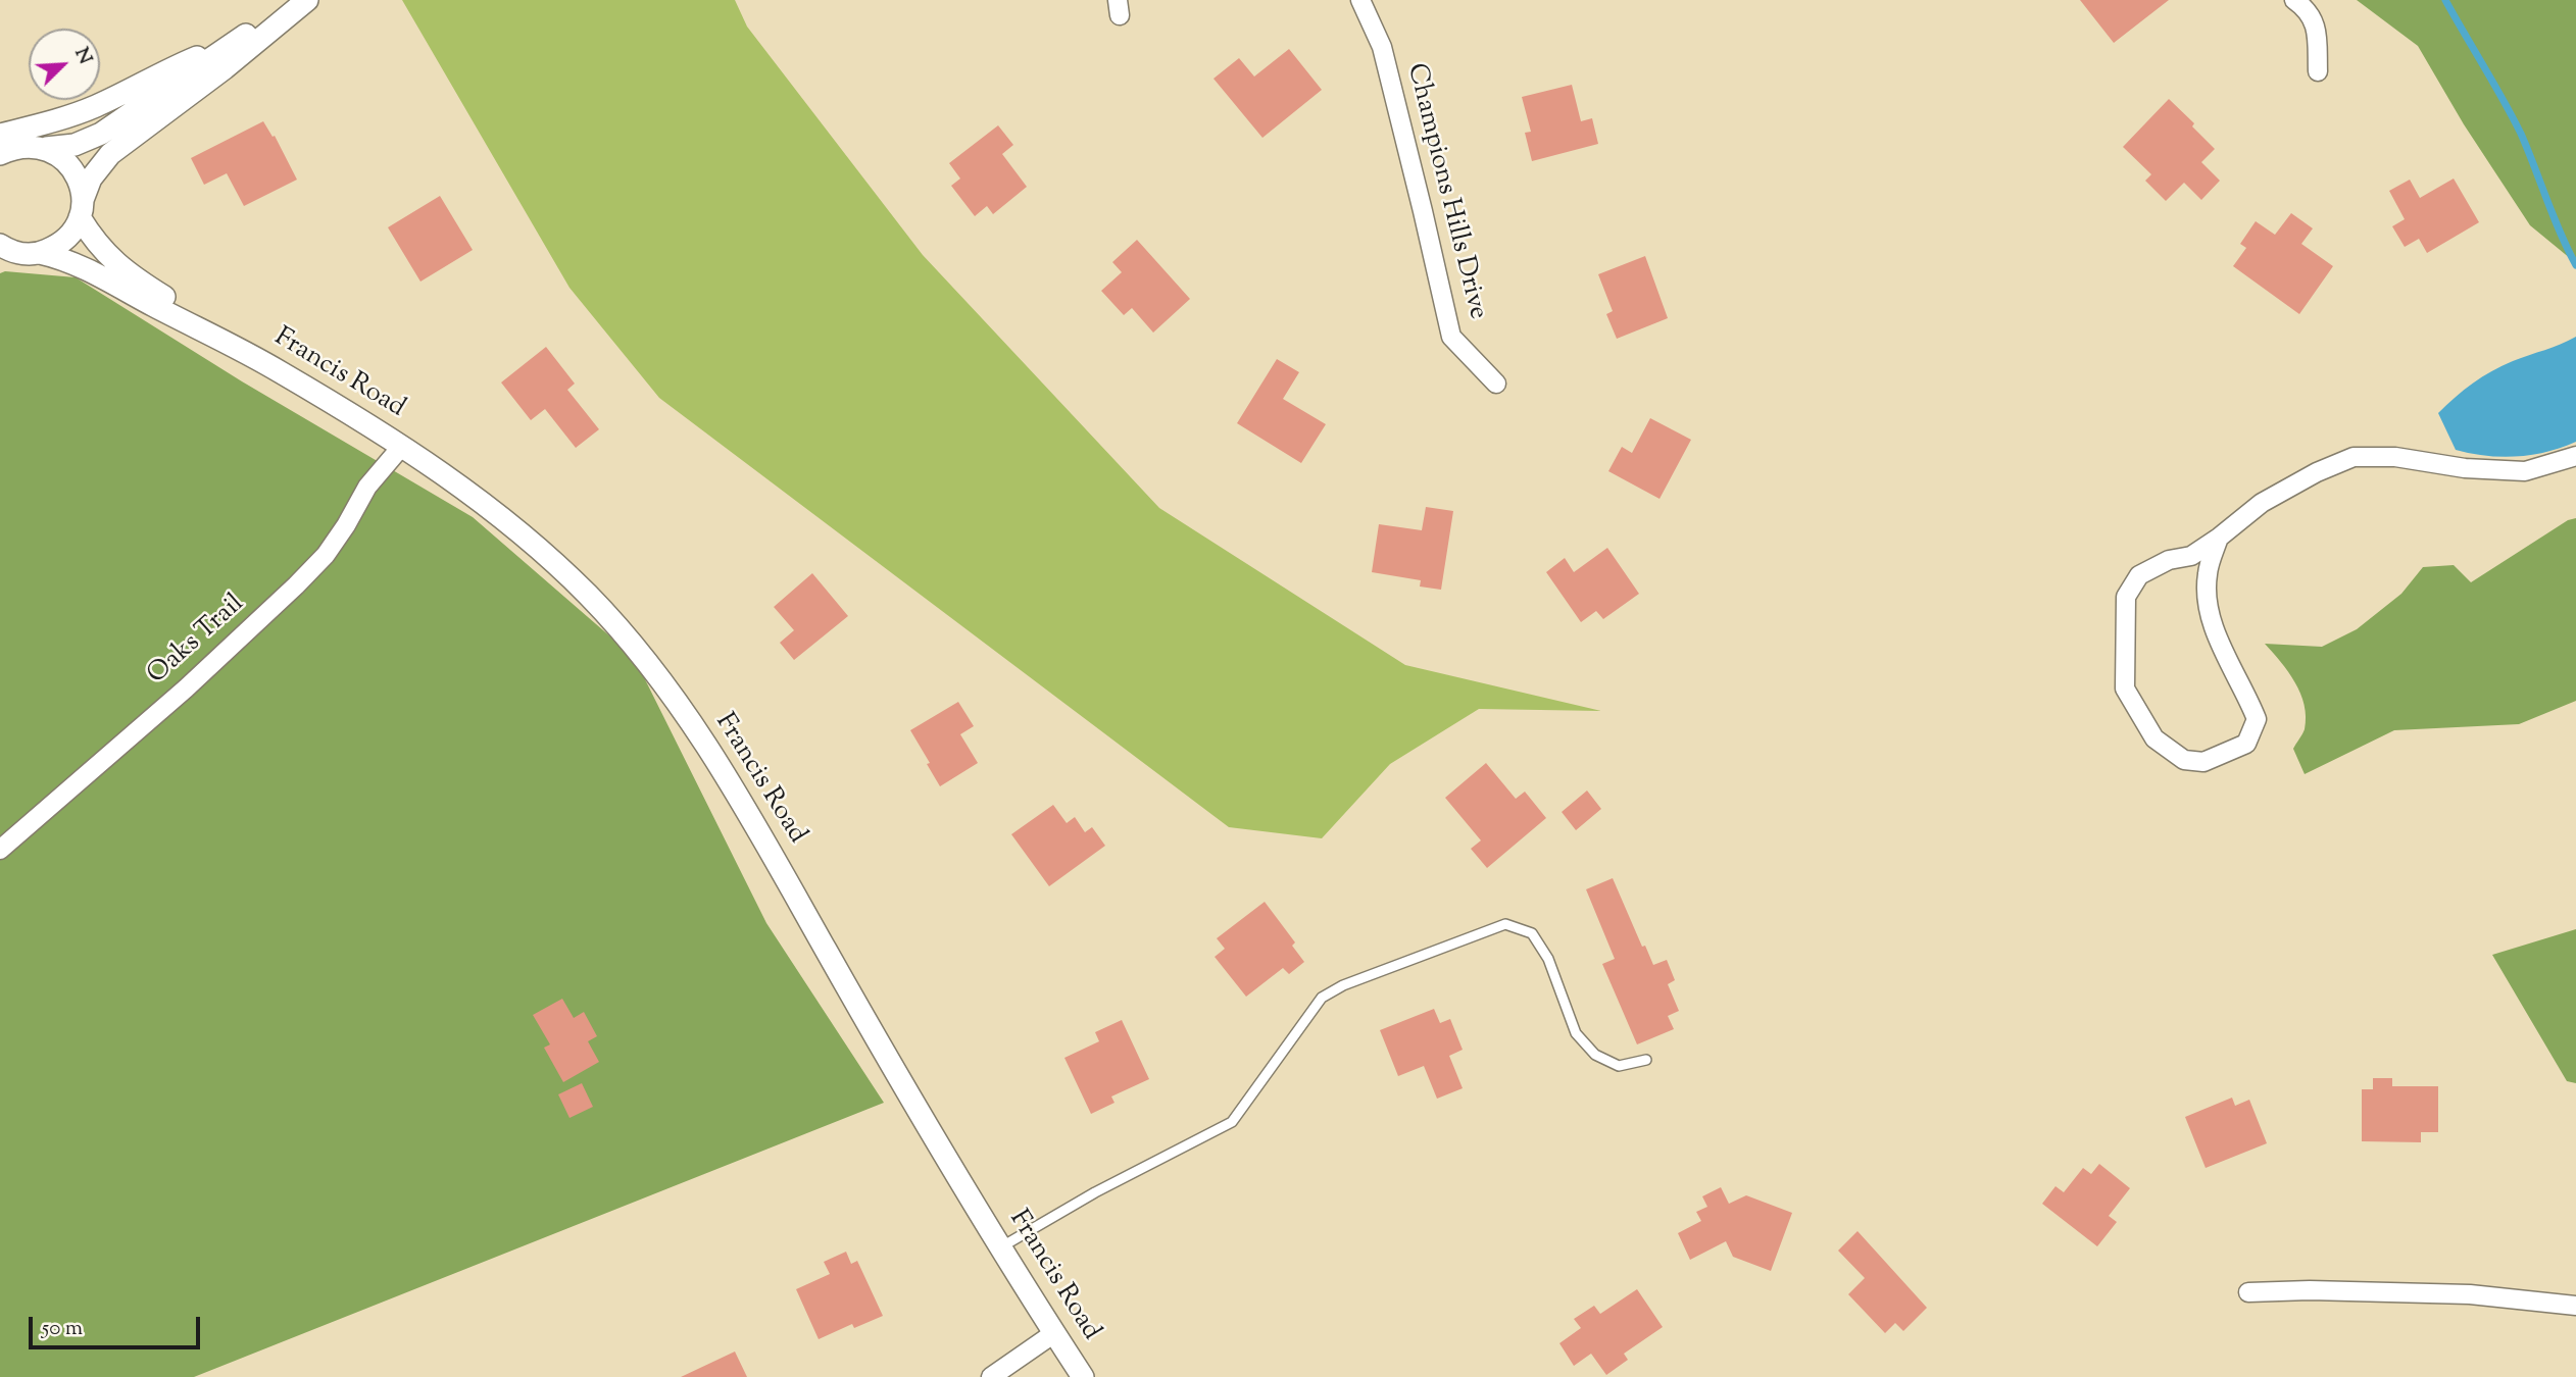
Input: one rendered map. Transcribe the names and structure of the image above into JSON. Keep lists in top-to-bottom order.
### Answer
{
  "streets": {
    "street": ["Champions Hills Drive", "Francis Road", "Oaks Trail"]
  },
  "crossings": [
    ["Francis Road", "Oaks Trail"]
  ],
  "scale_bar": "50 m",
  "north": "top right"
}
